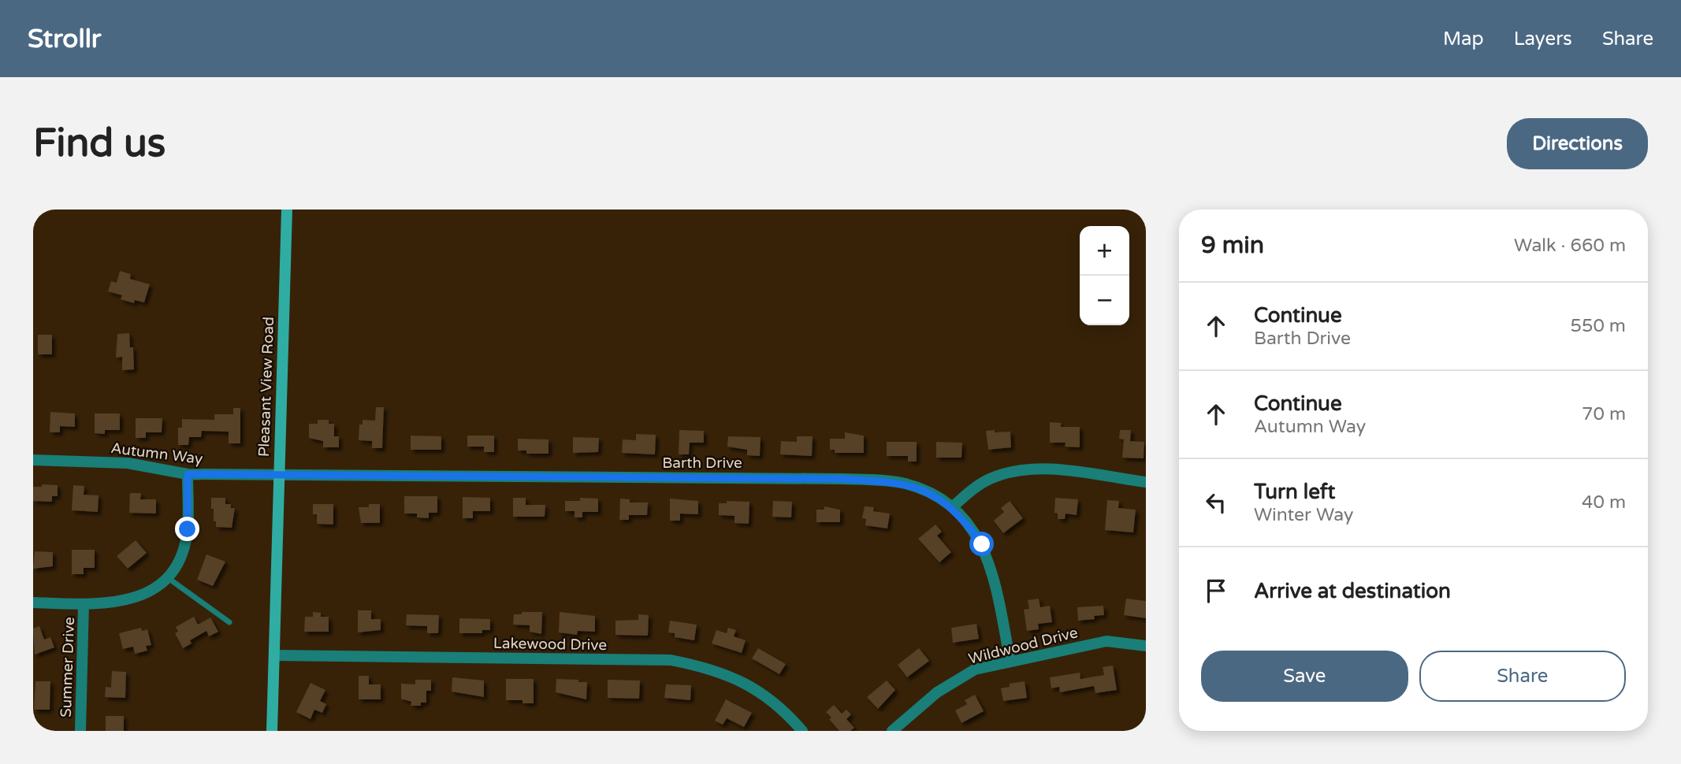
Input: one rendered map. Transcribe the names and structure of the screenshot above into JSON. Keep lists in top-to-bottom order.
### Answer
{
  "streets": {
    "main road": ["Pleasant View Road"],
    "street": [
      "Autumn Way",
      "Barth Drive",
      "Lakewood Drive",
      "Wildwood Drive",
      "Summer Drive"
    ]
  },
  "crossings": [
    ["Pleasant View Road", "Autumn Way"],
    ["Pleasant View Road", "Barth Drive"],
    ["Pleasant View Road", "Lakewood Drive"],
    ["Autumn Way", "Barth Drive"],
    ["Barth Drive", "Wildwood Drive"]
  ],
  "page": {
    "header": "Strollr",
    "nav": ["Map", "Layers", "Share"],
    "buttons": [
      "Directions",
      ["Save", "Share"]
    ],
    "title": "Find us",
    "heading": ["9 min", "Walk · 660 m"],
    "map_buttons": ["+", "−"],
    "list": [
      ["Continue", "Barth Drive", "550 m"],
      ["Continue", "Autumn Way", "70 m"],
      ["Turn left", "Winter Way", "40 m"],
      "Arrive at destination"
    ]
  }
}
